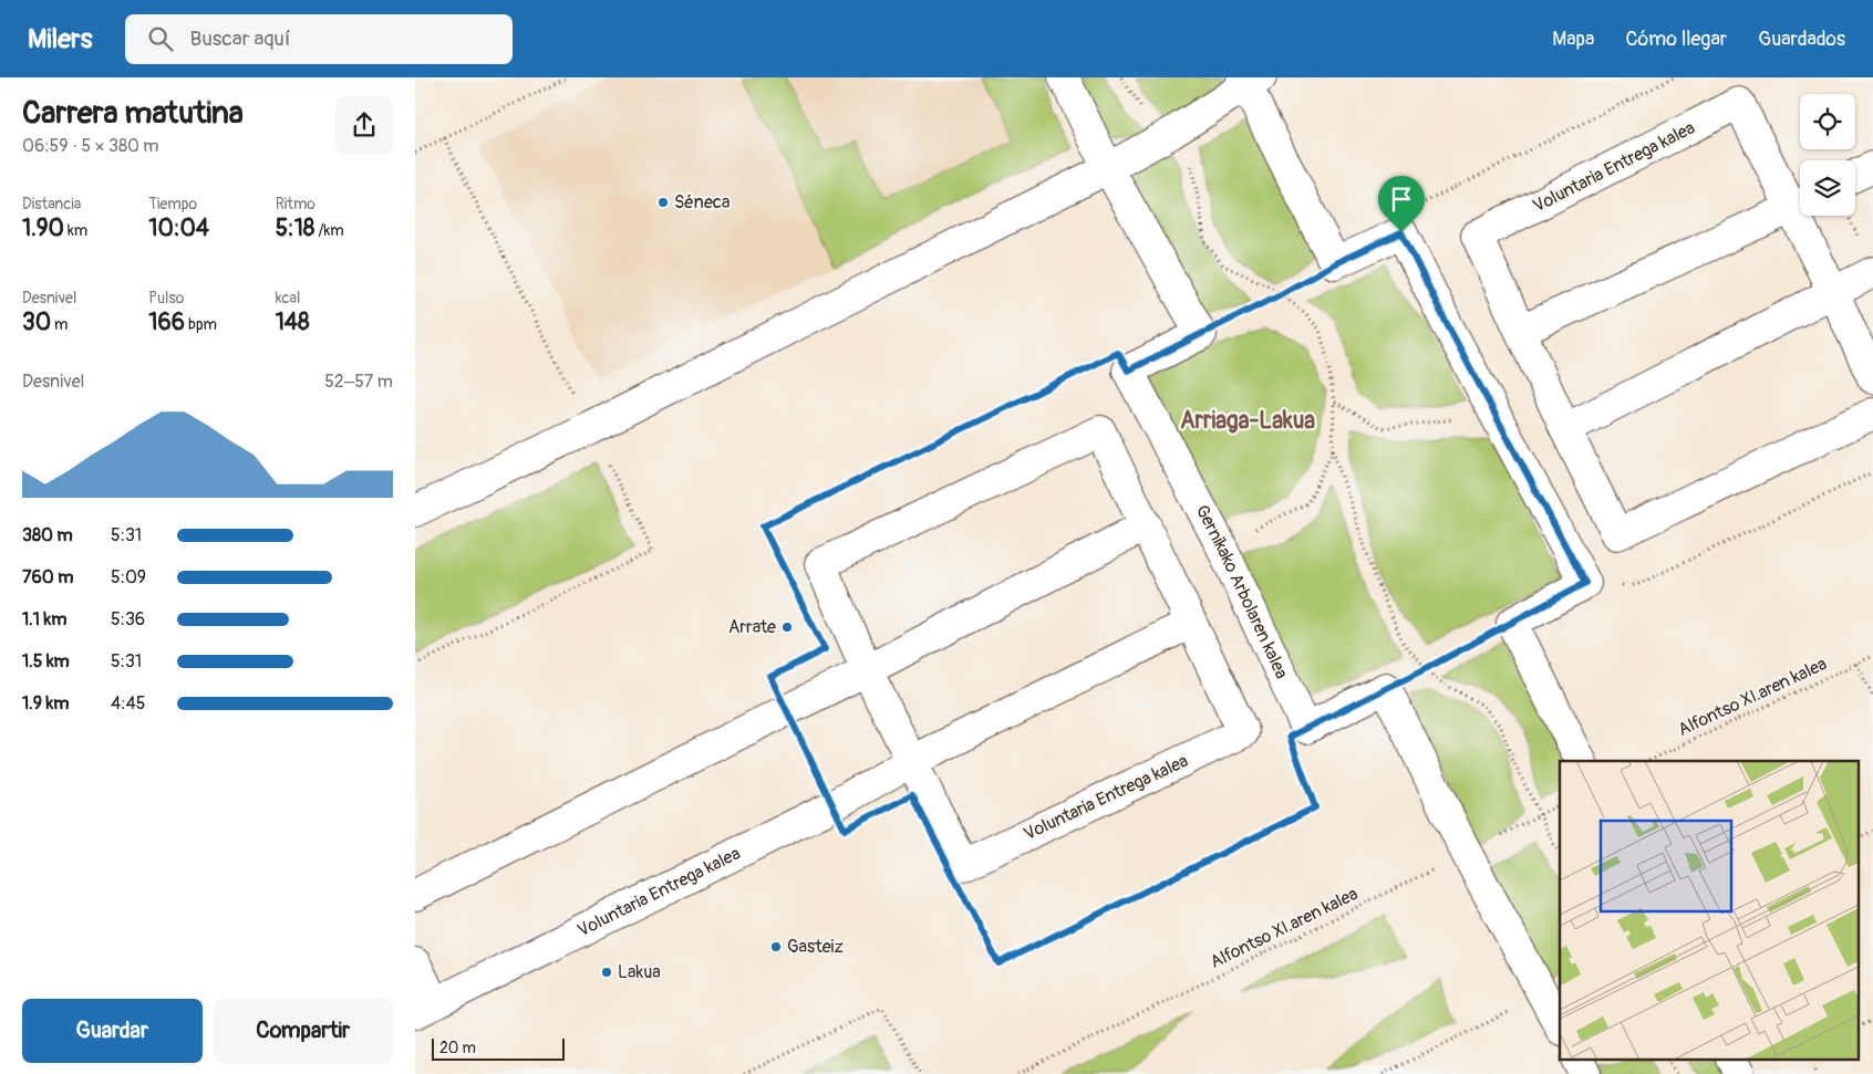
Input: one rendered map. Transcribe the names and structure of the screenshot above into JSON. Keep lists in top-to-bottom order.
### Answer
{
  "streets": {
    "street": ["Voluntaria Entrega kalea", "Gernikako Arbolaren kalea"],
    "path": ["Alfontso XI.aren kalea"]
  },
  "districts": ["Arriaga-Lakua"],
  "places": [
    "Séneca",
    "Arrate",
    "Gasteiz",
    "Lakua"
  ],
  "scale_bar": "20 m",
  "page": {
    "header": "Milers",
    "search": "Buscar aquí",
    "nav": ["Mapa", "Cómo llegar", "Guardados"],
    "heading": ["Carrera matutina", "06:59 · 5 × 380 m"],
    "stats": [
      ["Distancia", "1.90 km"],
      ["Tiempo", "10:04"],
      ["Ritmo", "5:18 /km"],
      ["Desnivel", "30 m"],
      ["Pulso", "166 bpm"],
      ["kcal", "148"]
    ],
    "chart": ["Desnivel", "52–57 m"],
    "list": [
      {
        "name": "380 m",
        "note": "5:31"
      },
      {
        "name": "760 m",
        "note": "5:09"
      },
      {
        "name": "1.1 km",
        "note": "5:36"
      },
      {
        "name": "1.5 km",
        "note": "5:31"
      },
      {
        "name": "1.9 km",
        "note": "4:45"
      }
    ],
    "buttons": ["Guardar", "Compartir"],
    "scale": "20 m"
  }
}
